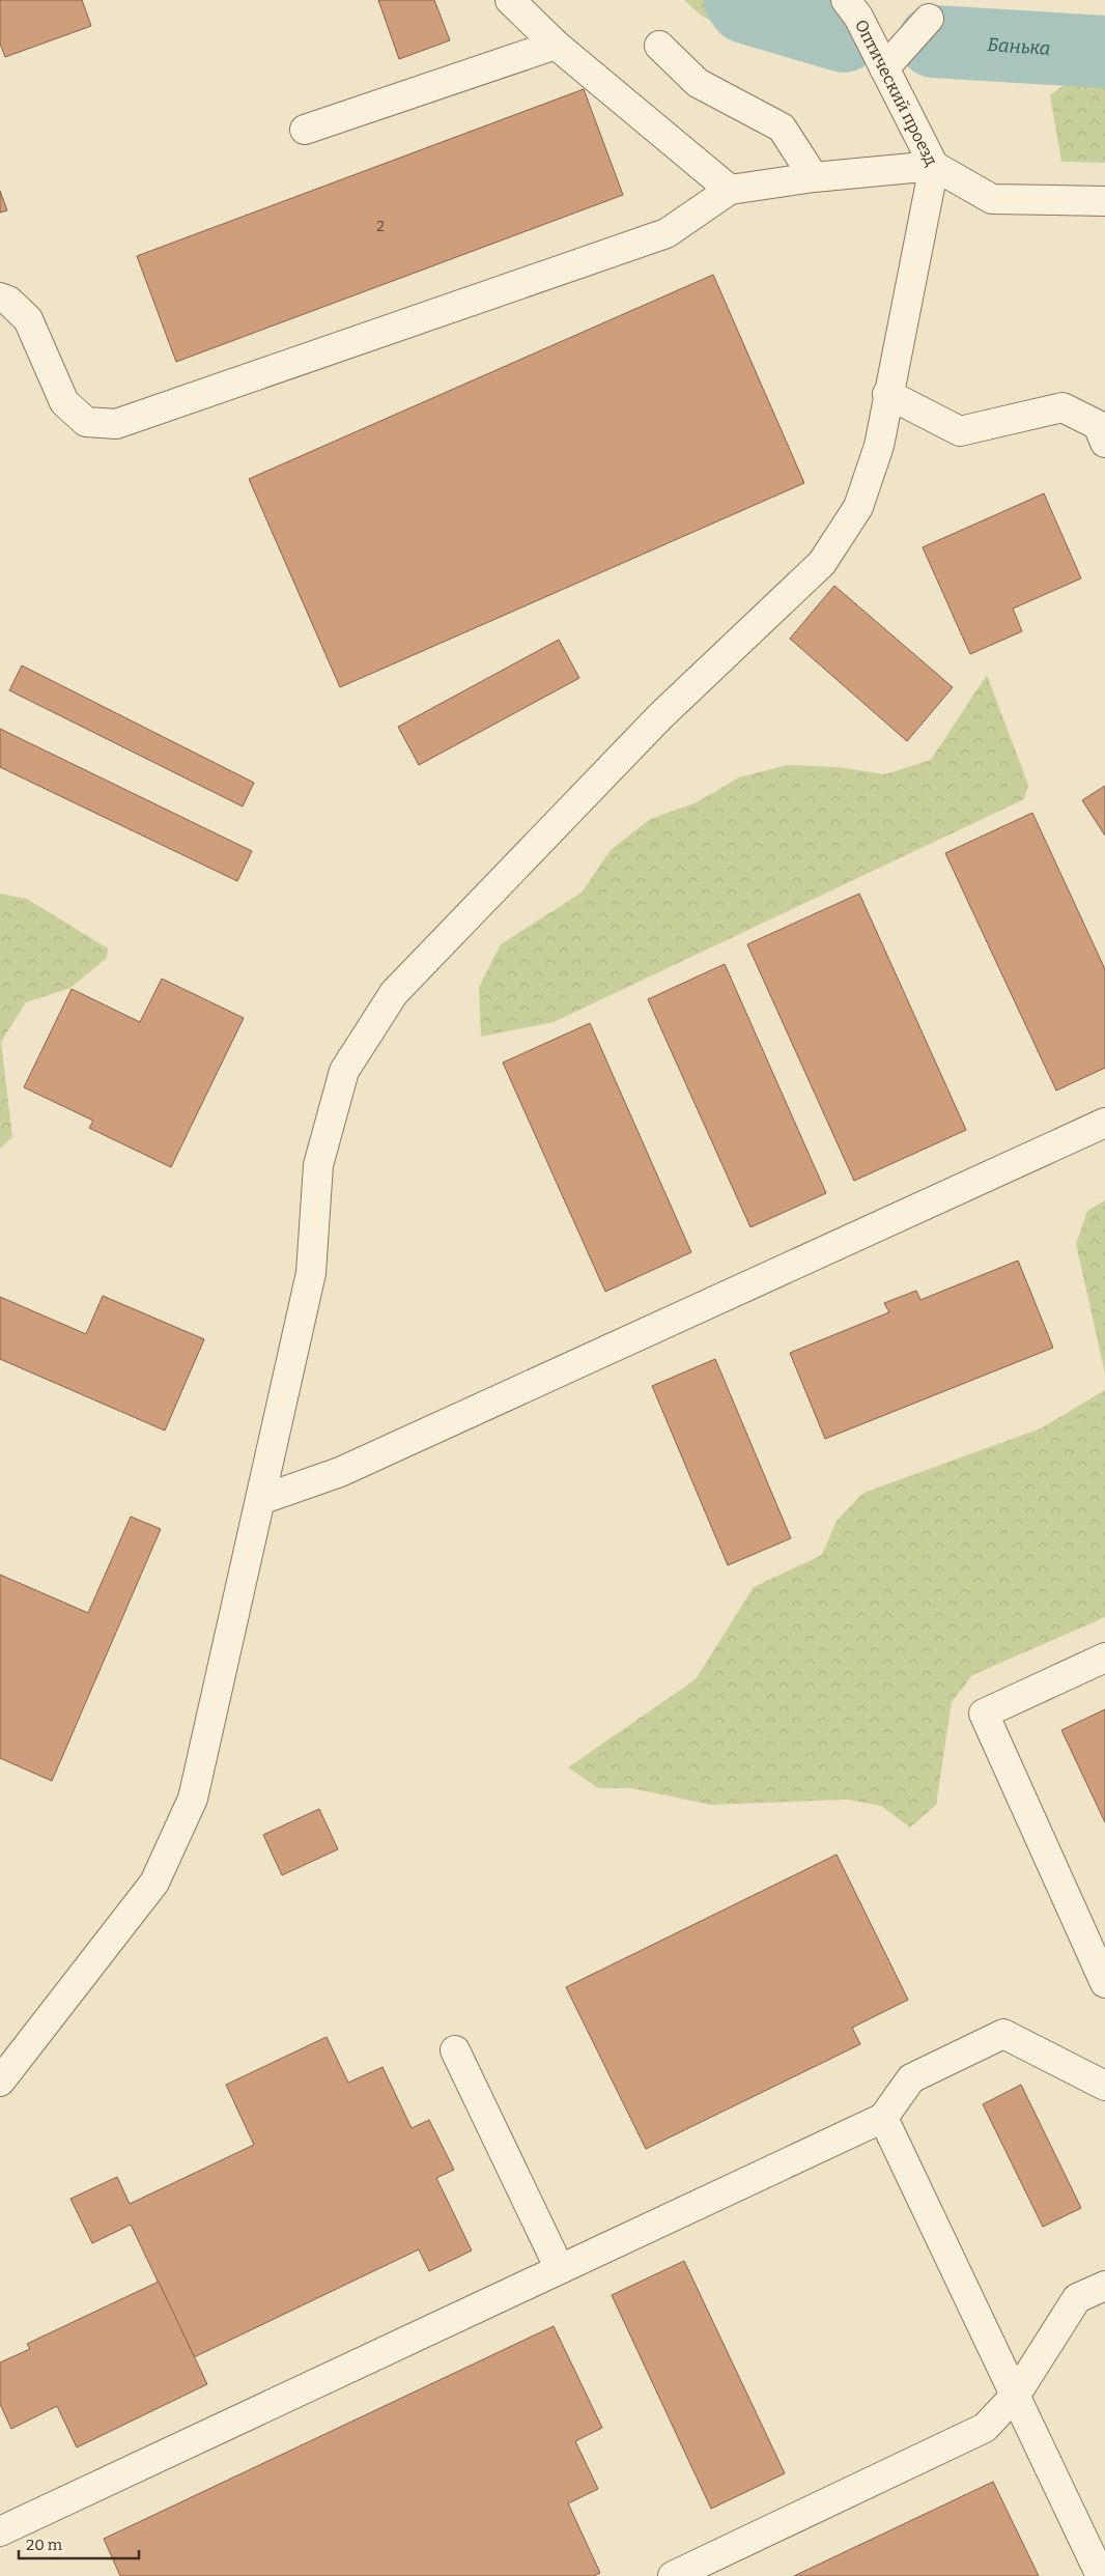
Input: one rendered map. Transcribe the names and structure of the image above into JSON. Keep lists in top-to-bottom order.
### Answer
{
  "streets": {
    "street": ["Оптический проезд"]
  },
  "water": ["Банька"],
  "house_numbers": ["2"],
  "scale_bar": "20 m"
}
